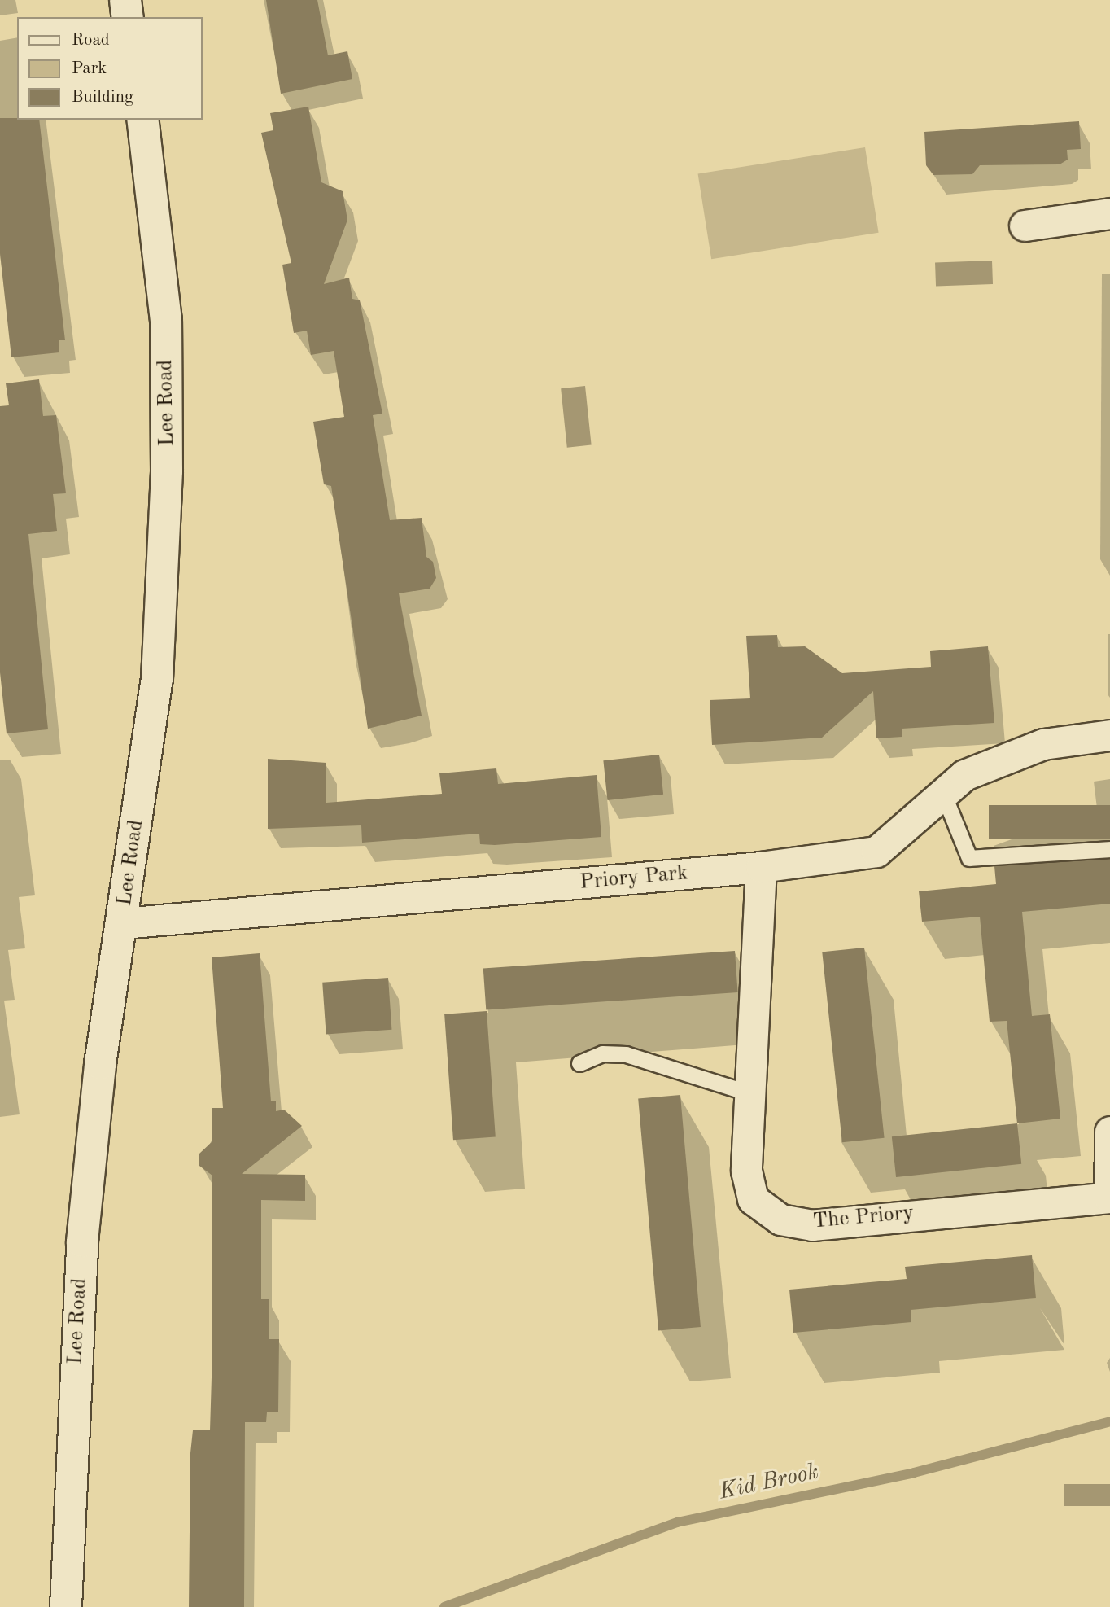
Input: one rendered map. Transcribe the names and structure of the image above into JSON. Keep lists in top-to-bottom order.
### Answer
{
  "streets": {
    "main road": ["Lee Road"],
    "street": ["Priory Park", "The Priory"]
  },
  "crossings": [
    ["Lee Road", "Priory Park"],
    ["Priory Park", "The Priory"]
  ],
  "water": ["Kid Brook"],
  "legend": ["Road", "Park", "Building"]
}
